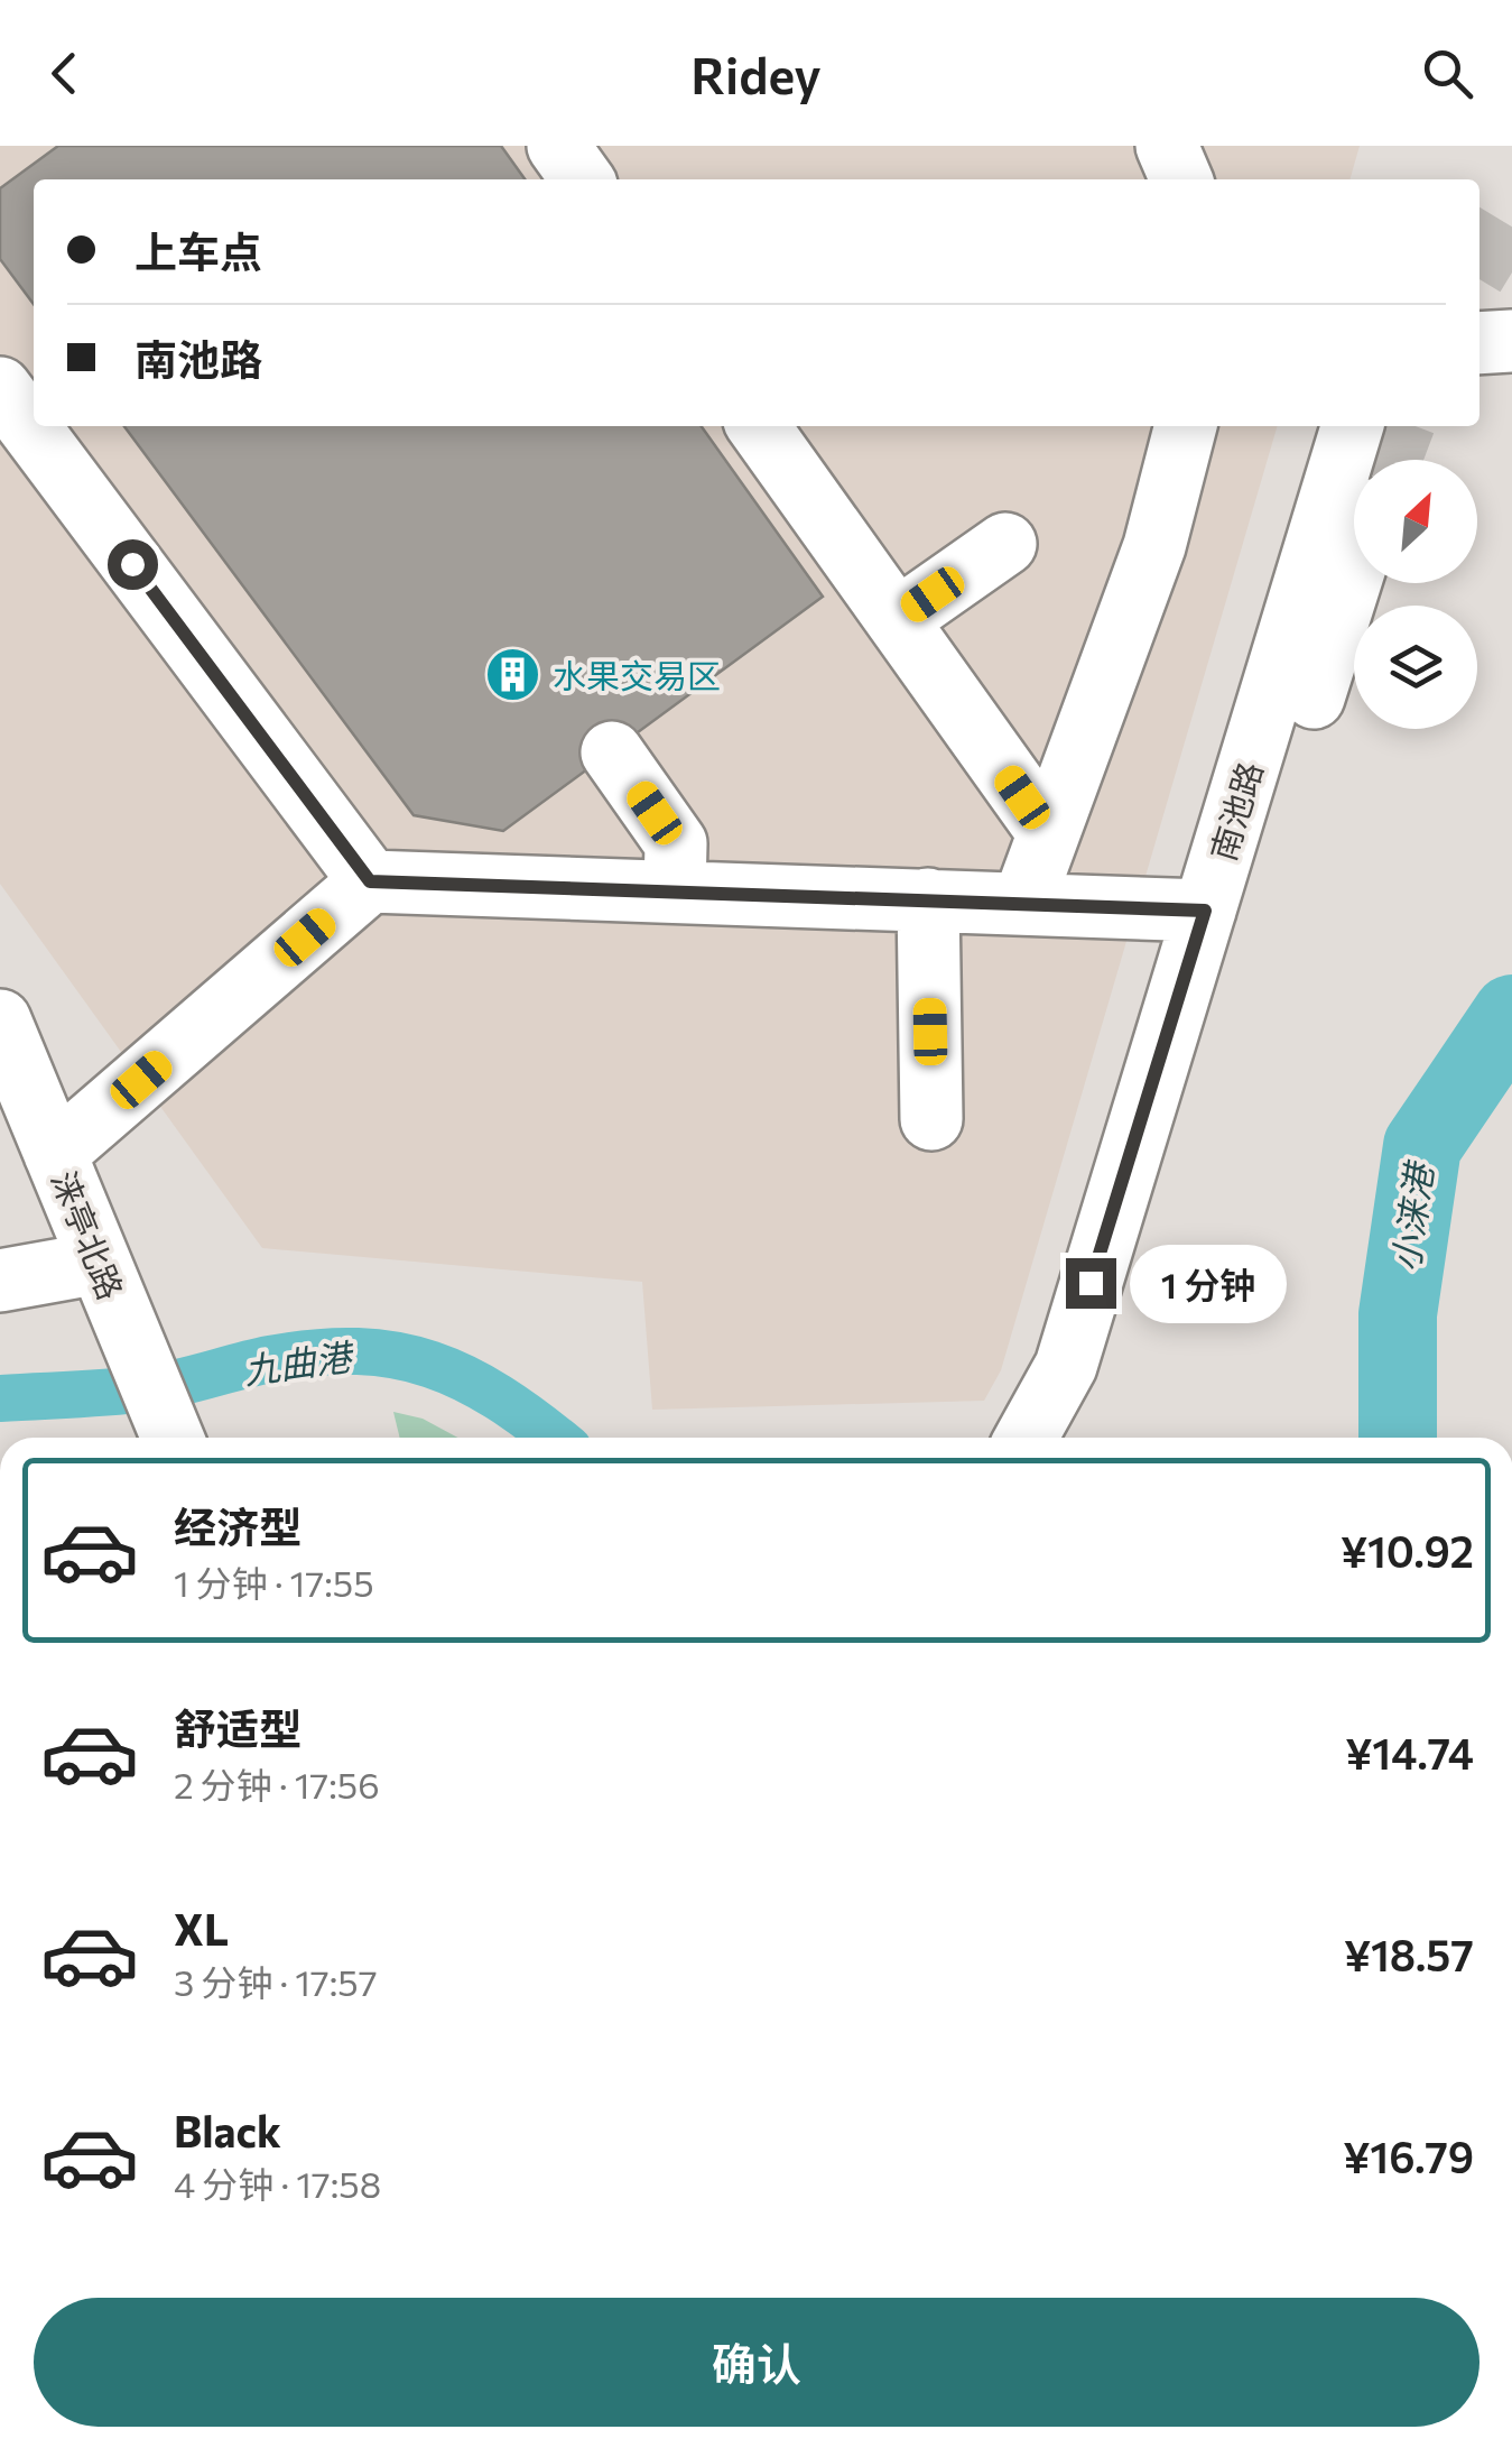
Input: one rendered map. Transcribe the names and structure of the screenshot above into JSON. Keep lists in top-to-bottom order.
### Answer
{
  "streets": {
    "street": ["南池路", "涞亭北路"]
  },
  "water": ["小涞港", "九曲港"],
  "places": {
    "building": ["水果交易区"]
  },
  "north": "top right",
  "page": {
    "header": "Ridey",
    "banner": ["上车点", "南池路"],
    "bubble": "1 分钟",
    "list": [
      {
        "name": "经济型",
        "note": "1 分钟 · 17:55",
        "value": "¥10.92"
      },
      {
        "name": "舒适型",
        "note": "2 分钟 · 17:56",
        "value": "¥14.74"
      },
      {
        "name": "XL",
        "note": "3 分钟 · 17:57",
        "value": "¥18.57"
      },
      {
        "name": "Black",
        "note": "4 分钟 · 17:58",
        "value": "¥16.79"
      }
    ],
    "buttons": "确认"
  }
}
